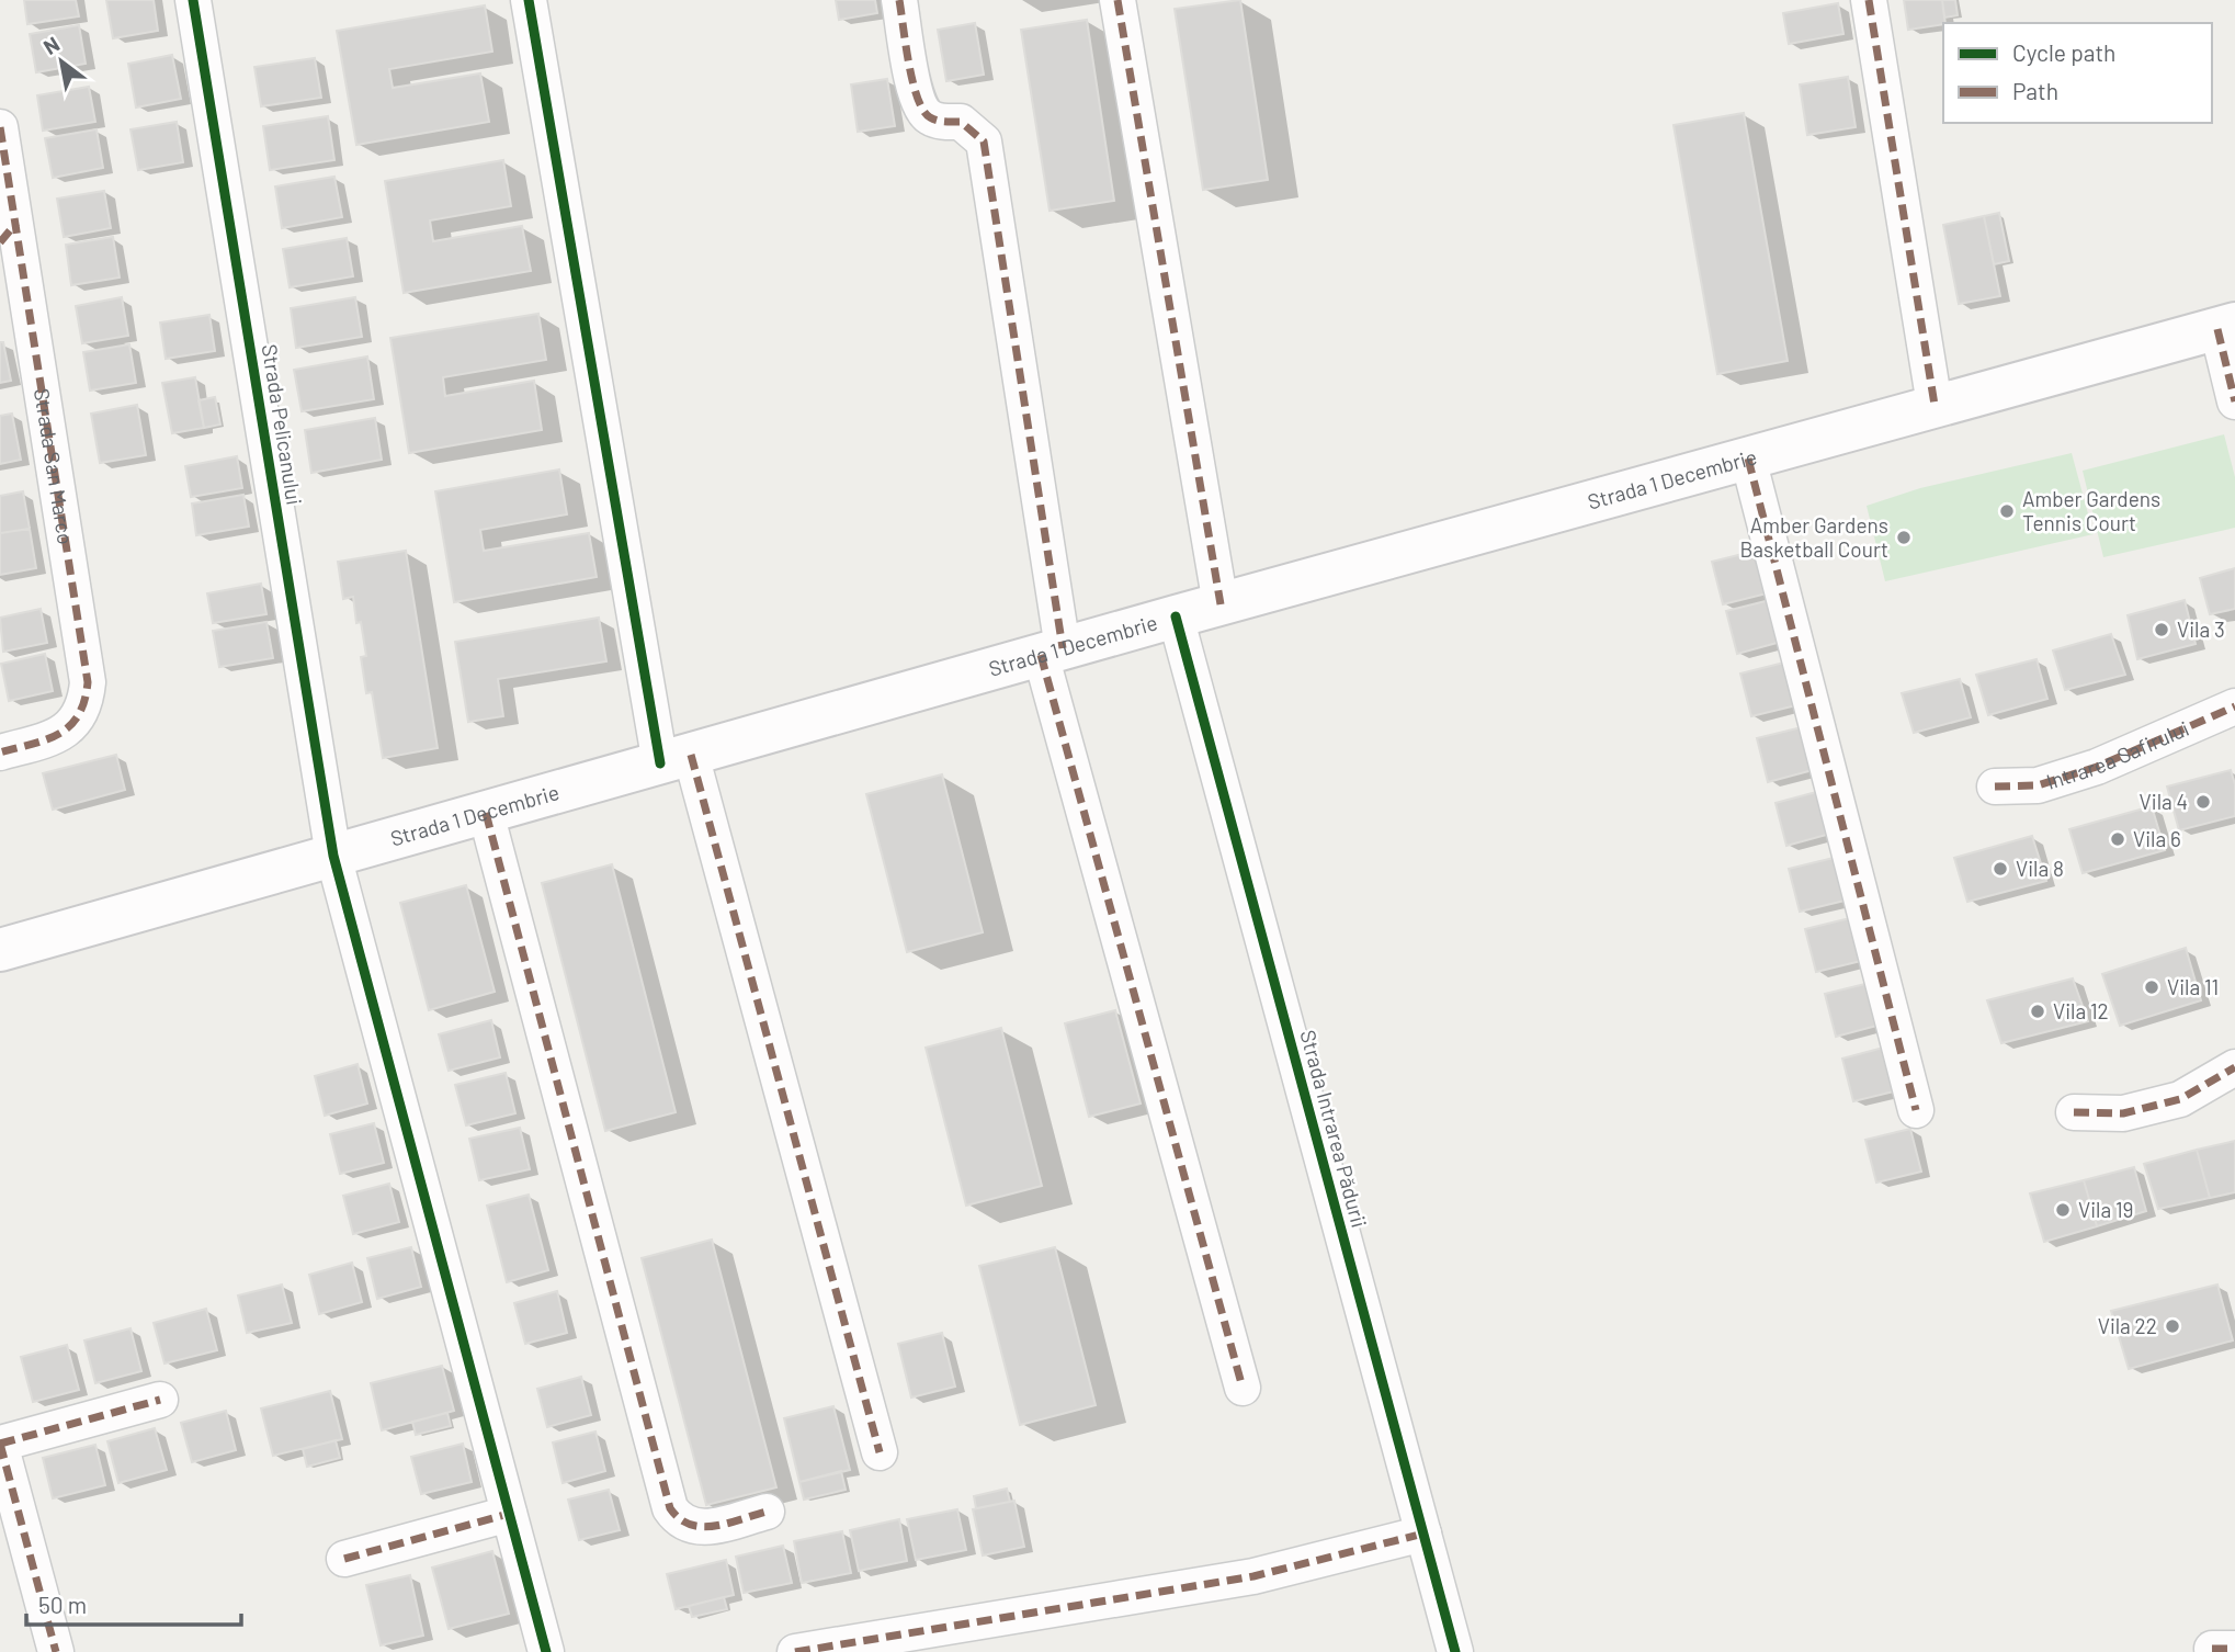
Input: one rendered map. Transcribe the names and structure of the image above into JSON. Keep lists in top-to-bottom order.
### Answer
{
  "streets": {
    "main road": ["Strada 1 Decembrie"],
    "street": [
      "Strada Pelicanului",
      "Strada San Marco",
      "Intrarea Safirului",
      "Strada Intrarea Pădurii"
    ]
  },
  "crossings": [
    ["Strada Pelicanului", "Strada 1 Decembrie"],
    ["Strada 1 Decembrie", "Strada Intrarea Pădurii"]
  ],
  "places": [
    "Amber Gardens Tennis Court",
    "Amber Gardens Basketball Court",
    "Vila 3",
    "Vila 4",
    "Vila 6",
    "Vila 8",
    "Vila 11",
    "Vila 12",
    "Vila 19",
    "Vila 22"
  ],
  "legend": ["Cycle path", "Path"],
  "scale_bar": "50 m",
  "north": "top left"
}
